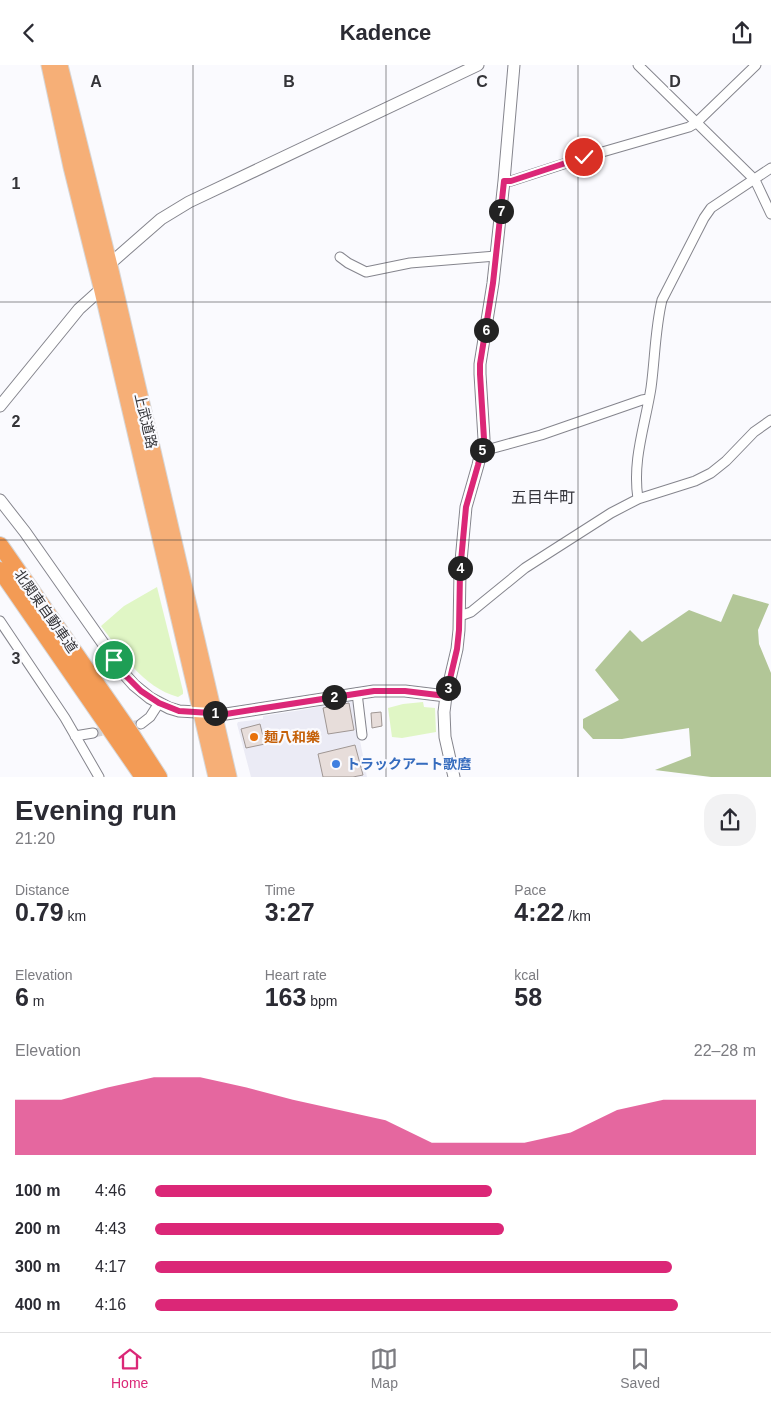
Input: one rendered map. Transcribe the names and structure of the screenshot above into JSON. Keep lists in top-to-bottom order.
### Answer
{
  "streets": {
    "highway": ["上武道路", "北関東自動車道"]
  },
  "districts": ["五目牛町"],
  "places": ["麺八和樂", "トラックアート歌麿"],
  "page": {
    "header": "Kadence",
    "pins": [
      "7",
      "6",
      "5",
      "4",
      "3",
      "2",
      "1"
    ],
    "heading": ["Evening run", "21:20"],
    "stats": [
      ["Distance", "0.79 km"],
      ["Time", "3:27"],
      ["Pace", "4:22 /km"],
      ["Elevation", "6 m"],
      ["Heart rate", "163 bpm"],
      ["kcal", "58"]
    ],
    "chart": ["Elevation", "22–28 m"],
    "list": [
      {
        "name": "100 m",
        "note": "4:46"
      },
      {
        "name": "200 m",
        "note": "4:43"
      },
      {
        "name": "300 m",
        "note": "4:17"
      },
      {
        "name": "400 m",
        "note": "4:16"
      }
    ],
    "tabs": ["Home", "Map", "Saved"]
  },
  "grid": {
    "columns": [
      "A",
      "B",
      "C",
      "D"
    ],
    "rows": ["1", "2", "3"]
  }
}
